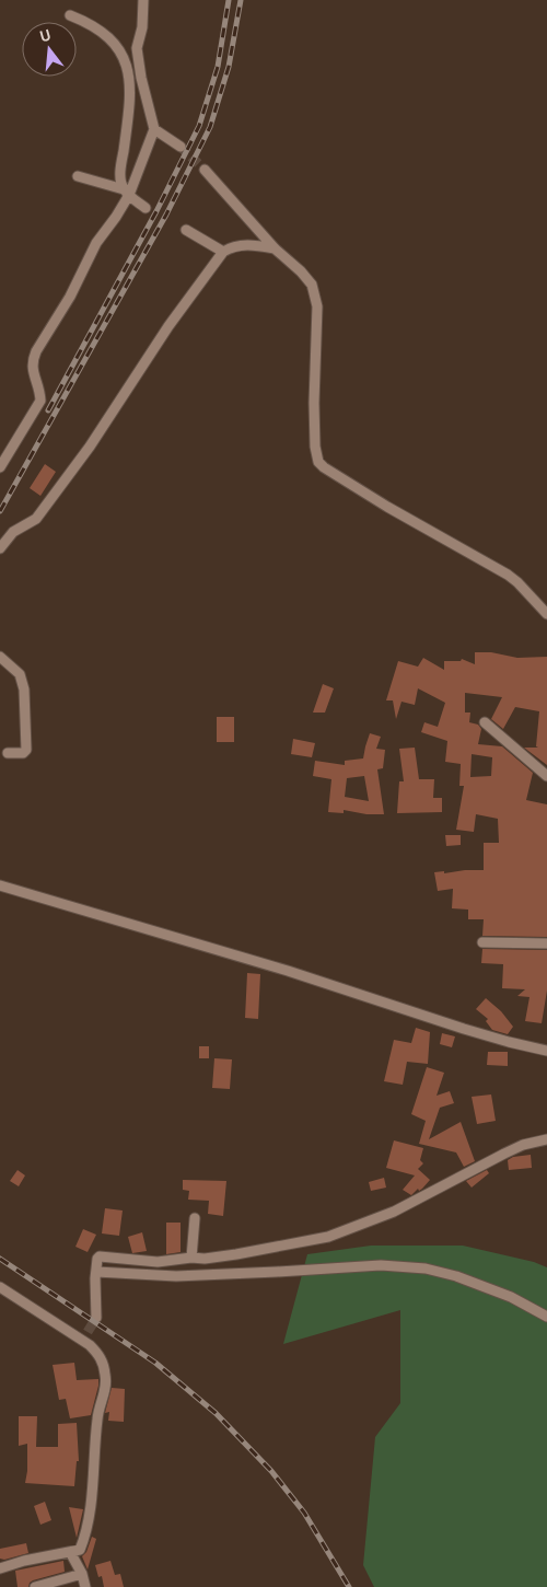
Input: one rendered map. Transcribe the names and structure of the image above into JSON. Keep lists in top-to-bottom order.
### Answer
{
  "north": "top"
}
